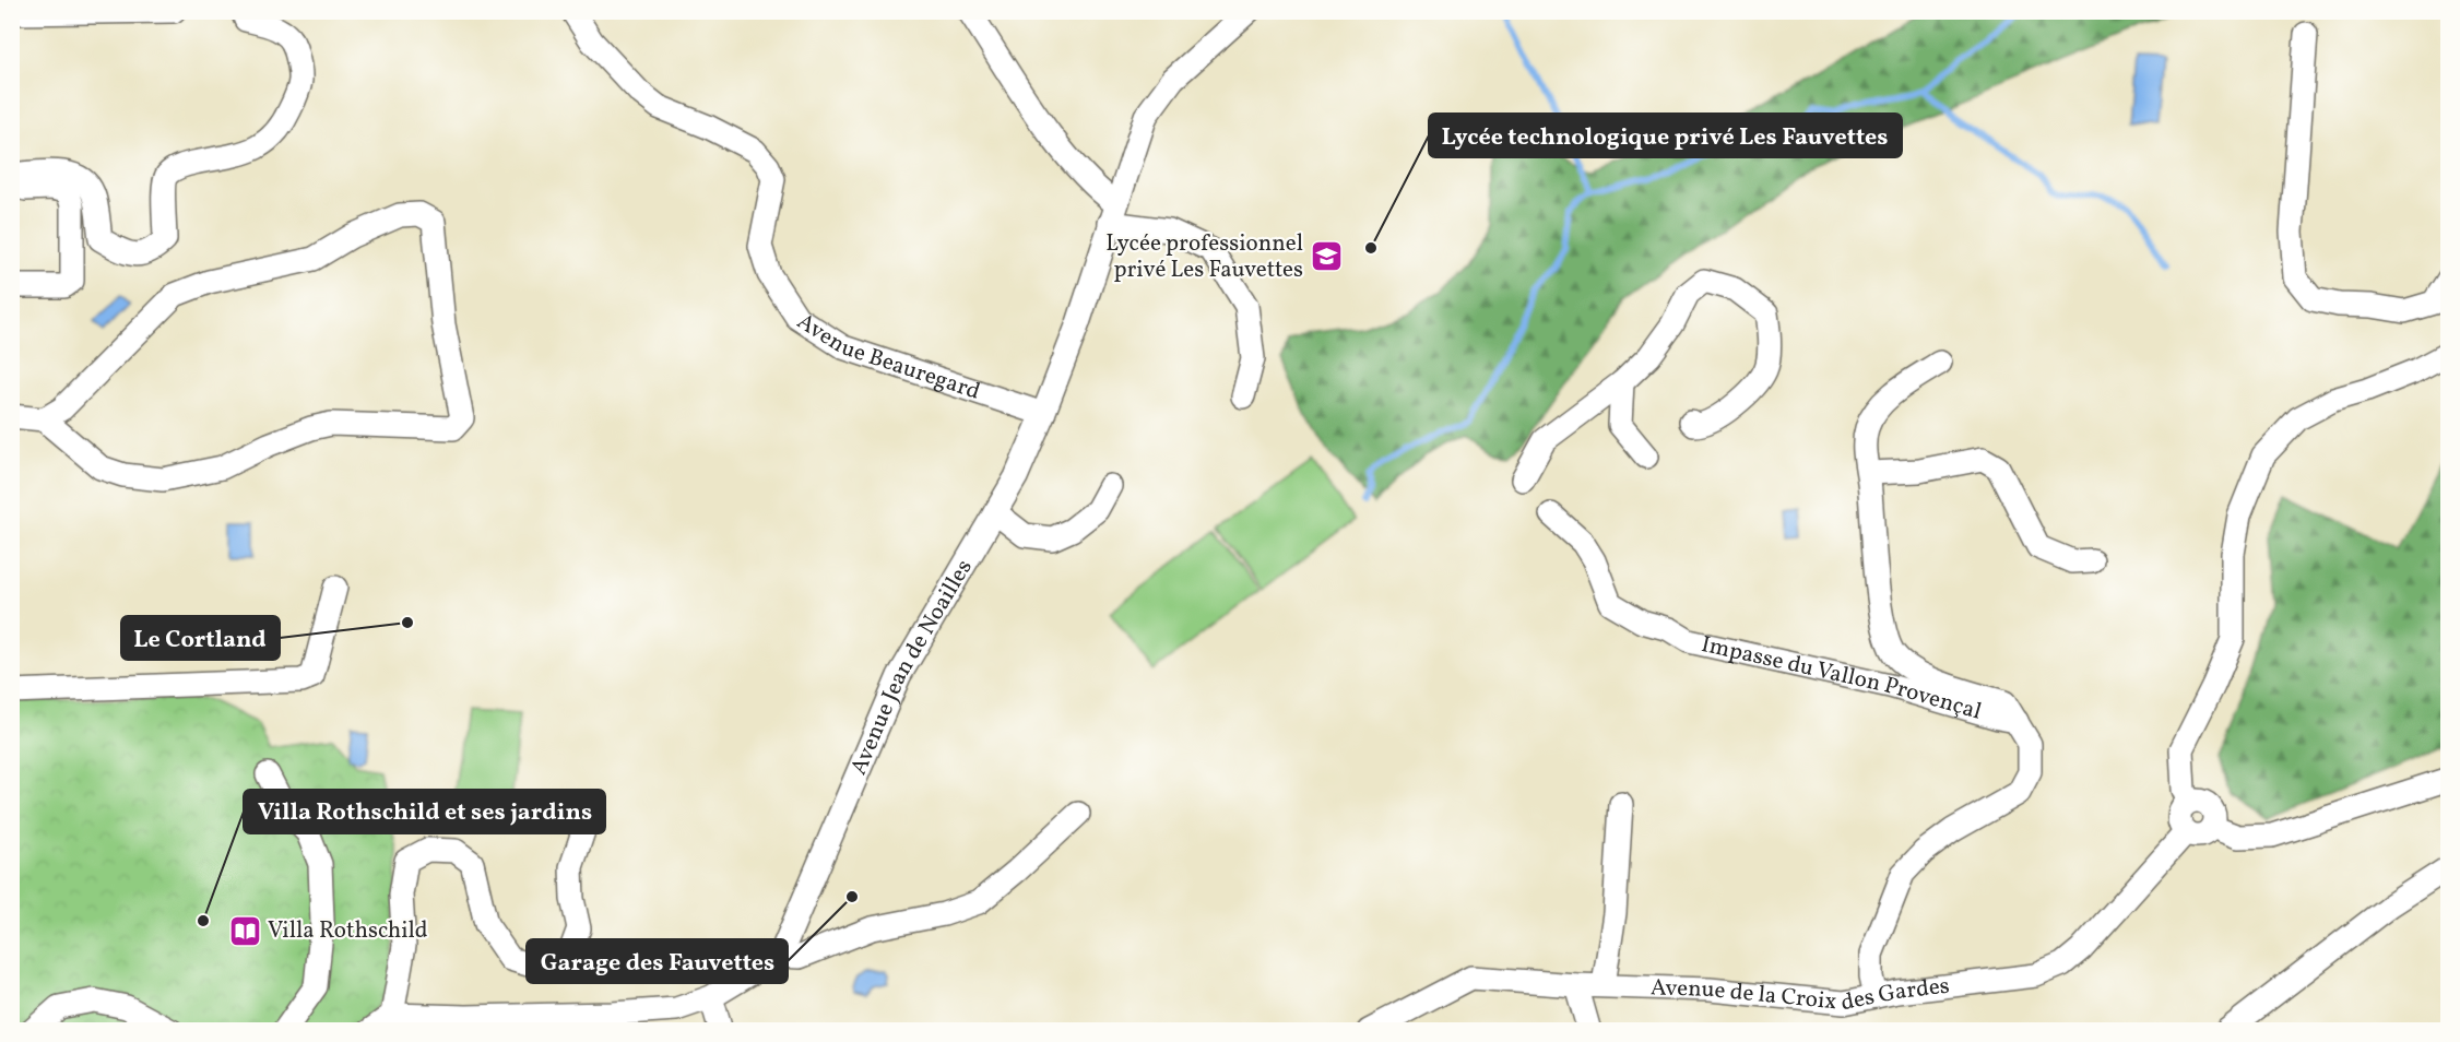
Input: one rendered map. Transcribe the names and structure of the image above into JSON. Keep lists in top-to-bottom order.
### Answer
{
  "streets": {
    "street": [
      "Avenue Beauregard",
      "Avenue Jean de Noailles",
      "Impasse du Vallon Provençal",
      "Avenue de la Croix des Gardes"
    ]
  },
  "crossings": [
    ["Avenue Beauregard", "Avenue Jean de Noailles"],
    ["Impasse du Vallon Provençal", "Avenue de la Croix des Gardes"]
  ],
  "places": {
    "other": [
      "Lycée technologique privé Les Fauvettes",
      "Le Cortland",
      "Garage des Fauvettes",
      "Villa Rothschild et ses jardins"
    ],
    "school or university": ["Lycée professionnel privé Les Fauvettes"],
    "library": ["Villa Rothschild"]
  }
}
